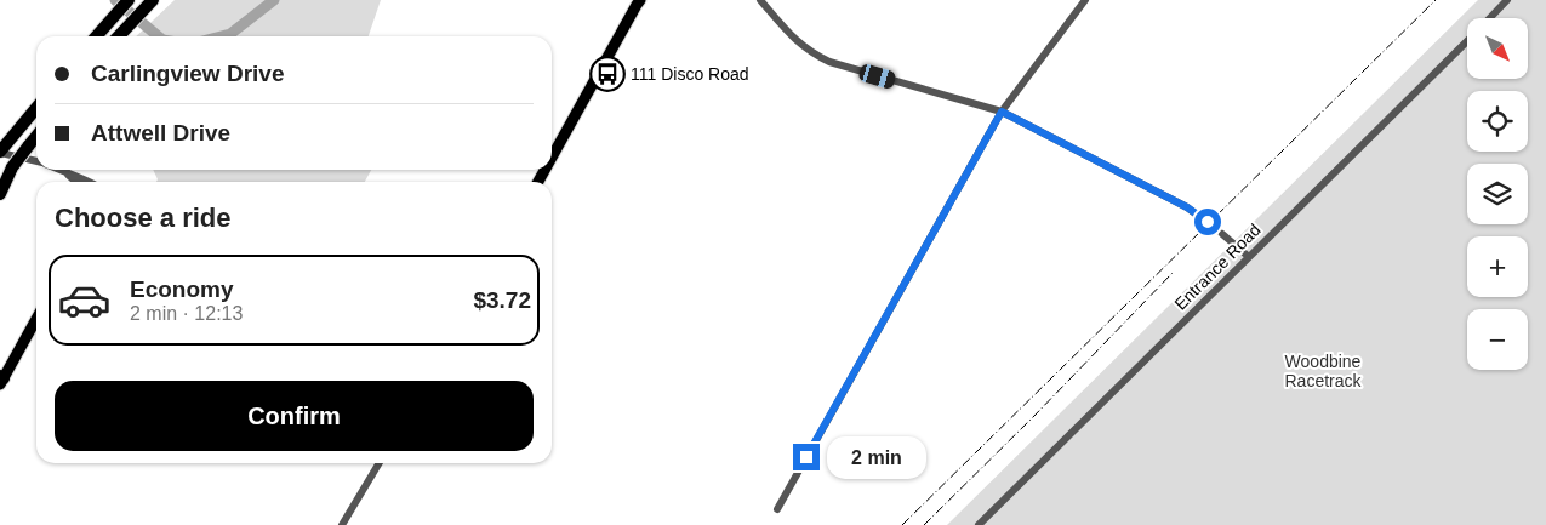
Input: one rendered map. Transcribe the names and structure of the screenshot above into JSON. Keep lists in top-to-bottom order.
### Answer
{
  "streets": {
    "street": ["Entrance Road"]
  },
  "parks": ["Woodbine Racetrack"],
  "places": {
    "bus stop": ["111 Disco Road"]
  },
  "north": "bottom right",
  "page": {
    "map_buttons": ["+", "−"],
    "banner": ["Carlingview Drive", "Attwell Drive"],
    "heading": "Choose a ride",
    "list": [
      {
        "name": "Economy",
        "note": "2 min · 12:13",
        "value": "$3.72"
      }
    ],
    "buttons": "Confirm",
    "bubble": "2 min"
  }
}
